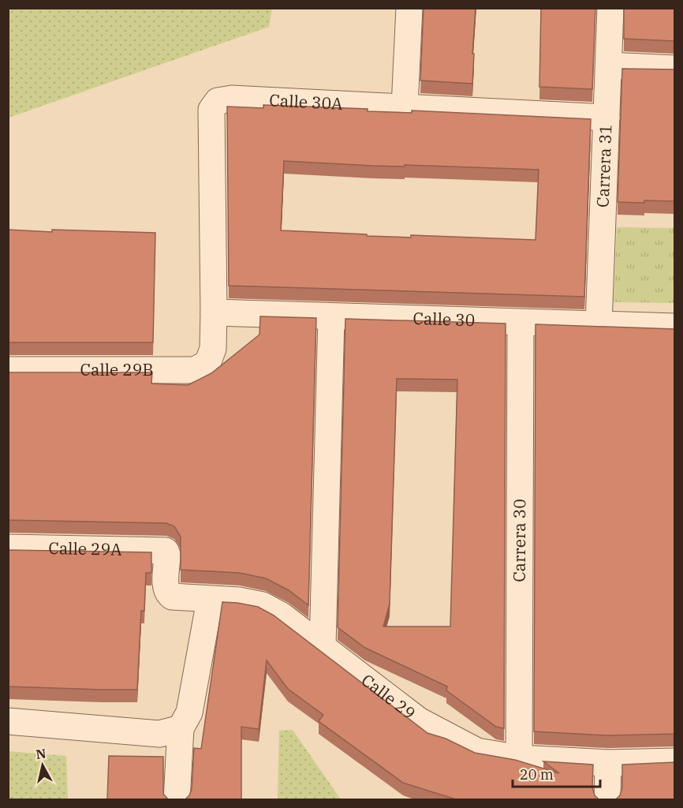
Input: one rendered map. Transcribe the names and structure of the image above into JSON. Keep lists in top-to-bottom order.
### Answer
{
  "streets": {
    "street": [
      "Calle 30A",
      "Carrera 31",
      "Calle 30",
      "Calle 29B",
      "Carrera 30",
      "Calle 29A",
      "Calle 29"
    ]
  },
  "crossings": [
    ["Calle 30A", "Carrera 31"],
    ["Calle 30A", "Calle 30"],
    ["Calle 30A", "Calle 29B"],
    ["Carrera 31", "Calle 30"],
    ["Calle 30", "Calle 29B"],
    ["Calle 30", "Carrera 30"],
    ["Carrera 30", "Calle 29"],
    ["Calle 29A", "Calle 29"]
  ],
  "scale_bar": "20 m",
  "north": "top"
}
